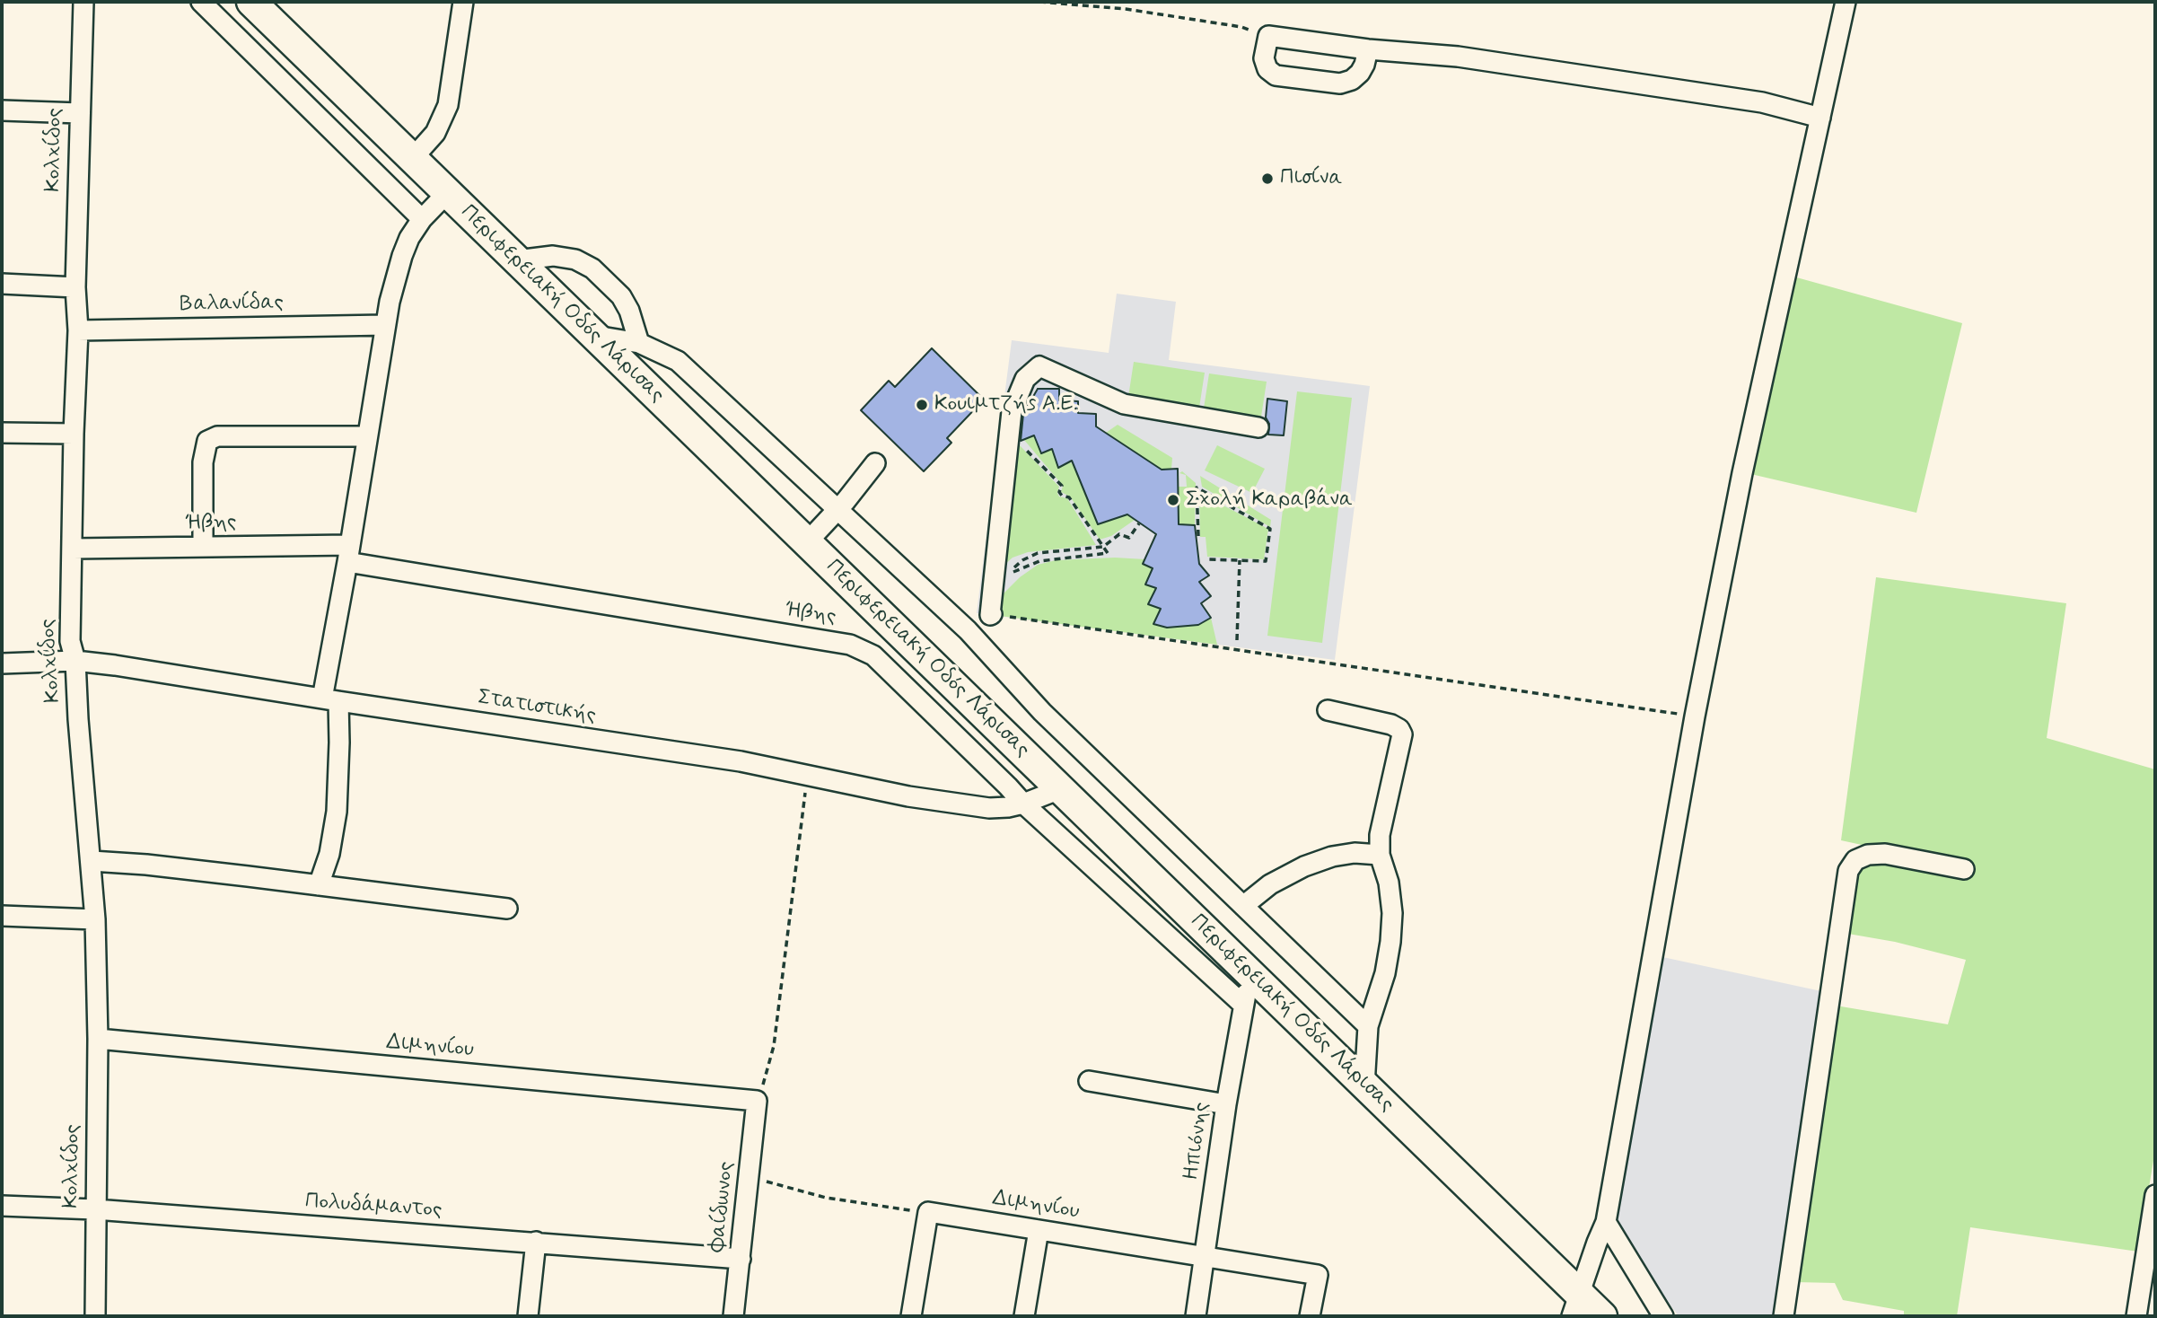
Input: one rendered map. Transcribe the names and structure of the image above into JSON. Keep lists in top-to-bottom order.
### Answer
{
  "streets": {
    "highway": ["Περιφερειακή Οδός Λάρισας"],
    "street": [
      "Κολχίδος",
      "Βαλανίδας",
      "Ήβης",
      "Στατιστικής",
      "Διμηνίου",
      "Ηπιόνης",
      "Πολυδάμαντος",
      "Φαίδωνος"
    ]
  },
  "crossings": [
    ["Κολχίδος", "Βαλανίδας"],
    ["Κολχίδος", "Ήβης"],
    ["Κολχίδος", "Στατιστικής"],
    ["Κολχίδος", "Διμηνίου"],
    ["Κολχίδος", "Πολυδάμαντος"],
    ["Περιφερειακή Οδός Λάρισας", "Στατιστικής"],
    ["Περιφερειακή Οδός Λάρισας", "Ηπιόνης"],
    ["Ήβης", "Στατιστικής"],
    ["Ήβης", "Ηπιόνης"],
    ["Διμηνίου", "Ηπιόνης"],
    ["Διμηνίου", "Φαίδωνος"],
    ["Πολυδάμαντος", "Φαίδωνος"]
  ],
  "places": ["Πισίνα", "Κουιμτζήs Α.Ε.", "Σχολή Καραβάνα"]
}
